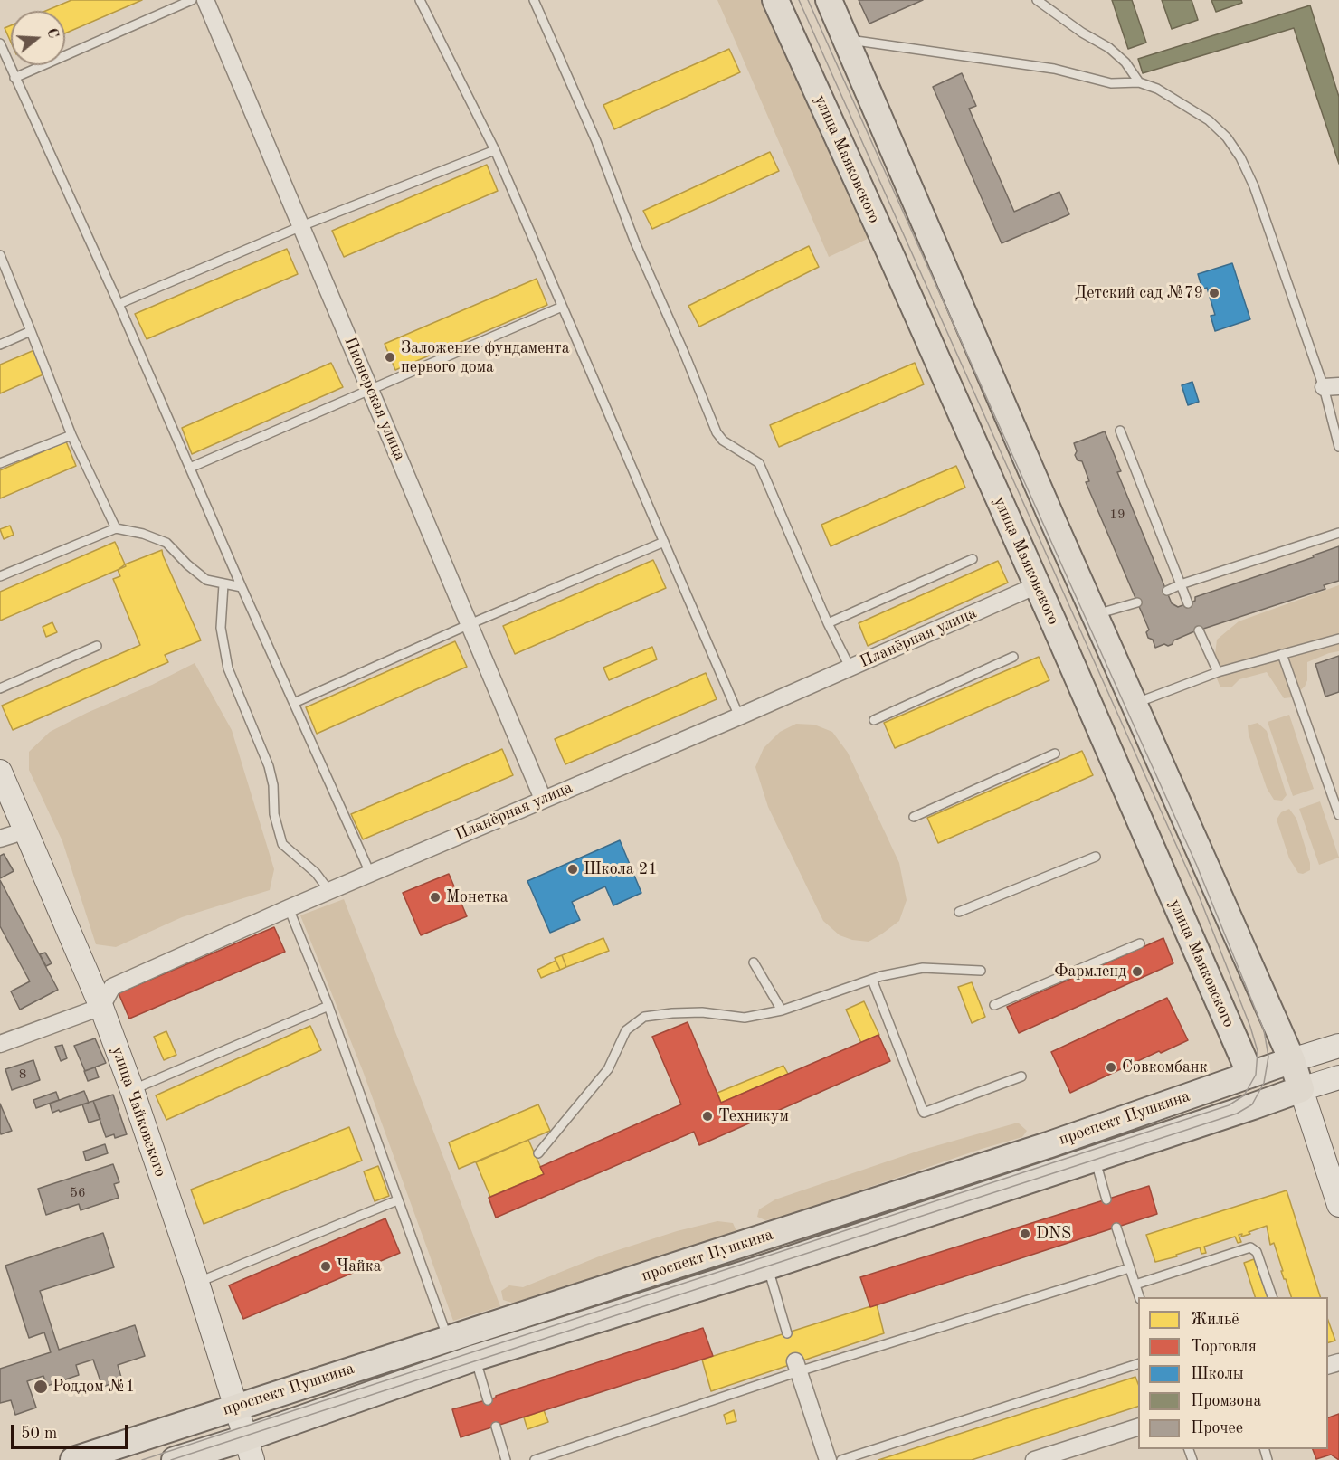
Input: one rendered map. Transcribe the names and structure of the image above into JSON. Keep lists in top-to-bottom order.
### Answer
{
  "streets": {
    "main road": ["улица Маяковского", "улица Чайковского", "проспект Пушкина"],
    "street": ["Пионерская улица", "Планёрная улица"]
  },
  "crossings": [
    ["улица Маяковского", "Планёрная улица"],
    ["улица Маяковского", "проспект Пушкина"],
    ["Пионерская улица", "Планёрная улица"],
    ["Планёрная улица", "улица Чайковского"],
    ["улица Чайковского", "проспект Пушкина"]
  ],
  "places": [
    "Детский сад №79",
    "Заложение фундамента первого дома",
    "Школа 21",
    "Монетка",
    "Фармленд",
    "Совкомбанк",
    "Техникум",
    "DNS",
    "Чайка",
    "Роддом №1"
  ],
  "house_numbers": ["19", "8", "56"],
  "legend": [
    "Жильё",
    "Торговля",
    "Школы",
    "Промзона",
    "Прочее"
  ],
  "scale_bar": "50 m",
  "north": "right"
}
